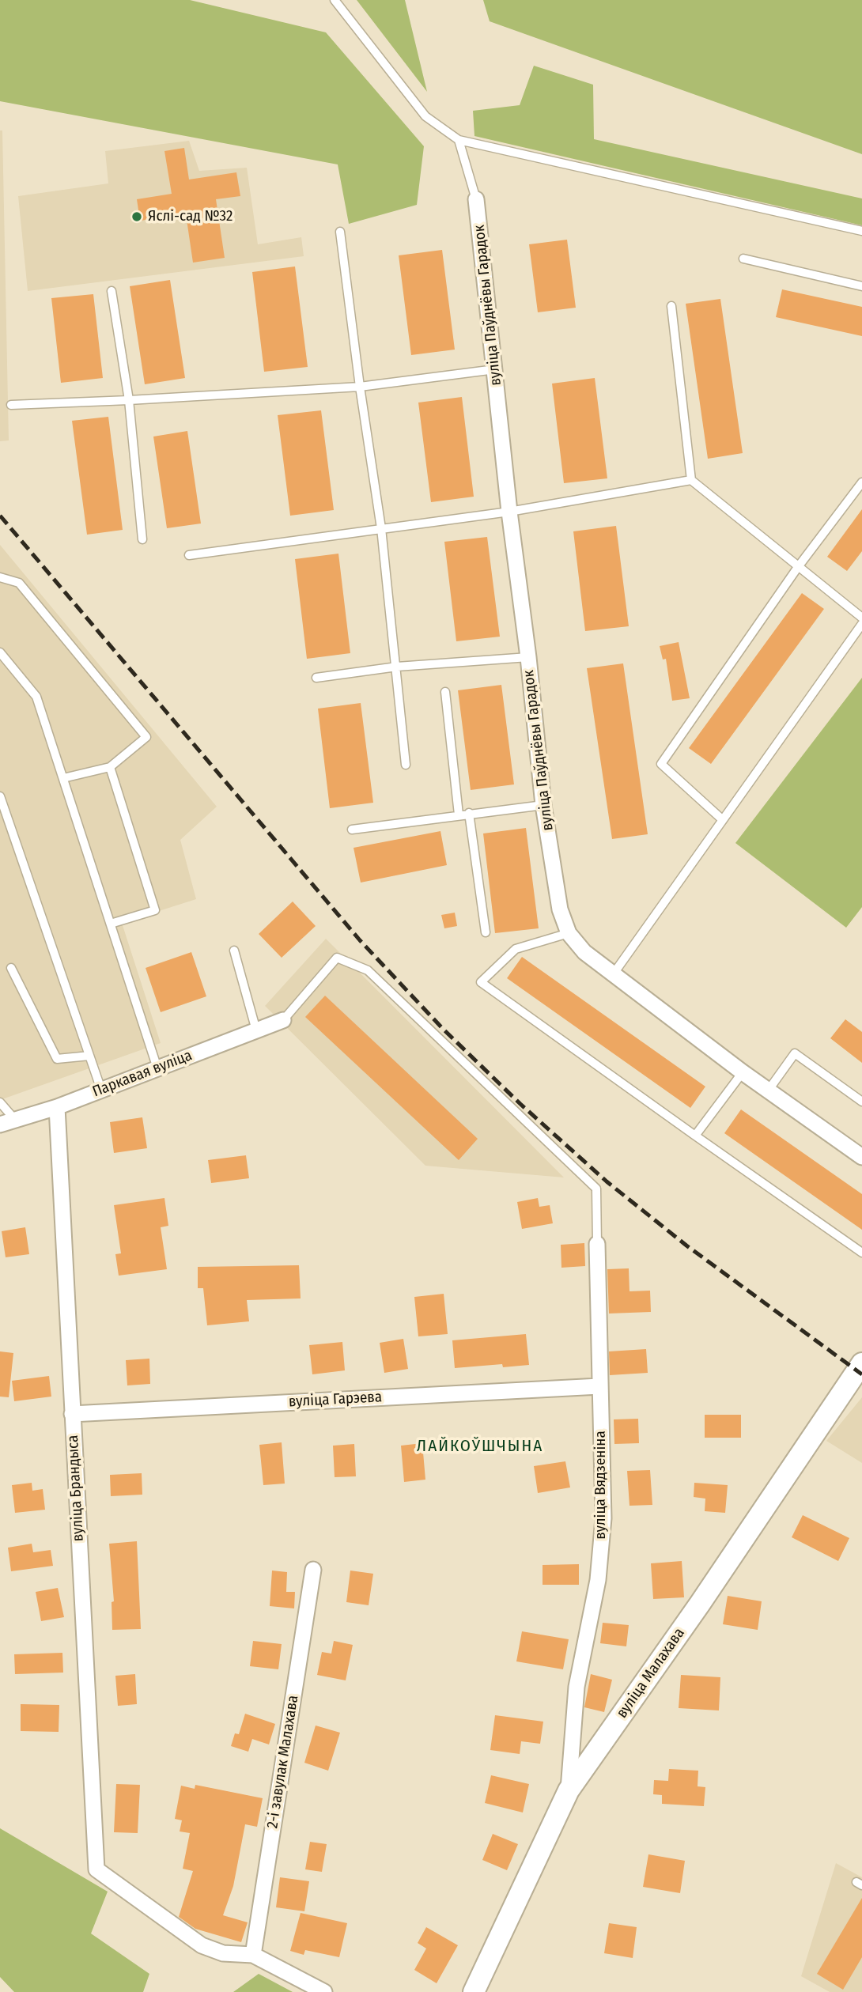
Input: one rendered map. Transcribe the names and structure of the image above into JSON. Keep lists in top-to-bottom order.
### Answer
{
  "streets": {
    "street": [
      "вуліца Паўднёвы Гарадок",
      "Паркавая вуліца",
      "вуліца Гарэева",
      "вуліца Вядзеніна",
      "вуліца Брандыса",
      "вуліца Малахава",
      "2-і завулак Малахава"
    ]
  },
  "crossings": [
    ["Паркавая вуліца", "вуліца Брандыса"],
    ["вуліца Гарэева", "вуліца Вядзеніна"],
    ["вуліца Гарэева", "вуліца Брандыса"],
    ["вуліца Вядзеніна", "вуліца Малахава"],
    ["вуліца Брандыса", "2-і завулак Малахава"]
  ],
  "districts": ["ЛАЙКОЎШЧЫНА"],
  "places": ["Яслі-сад №32"]
}
